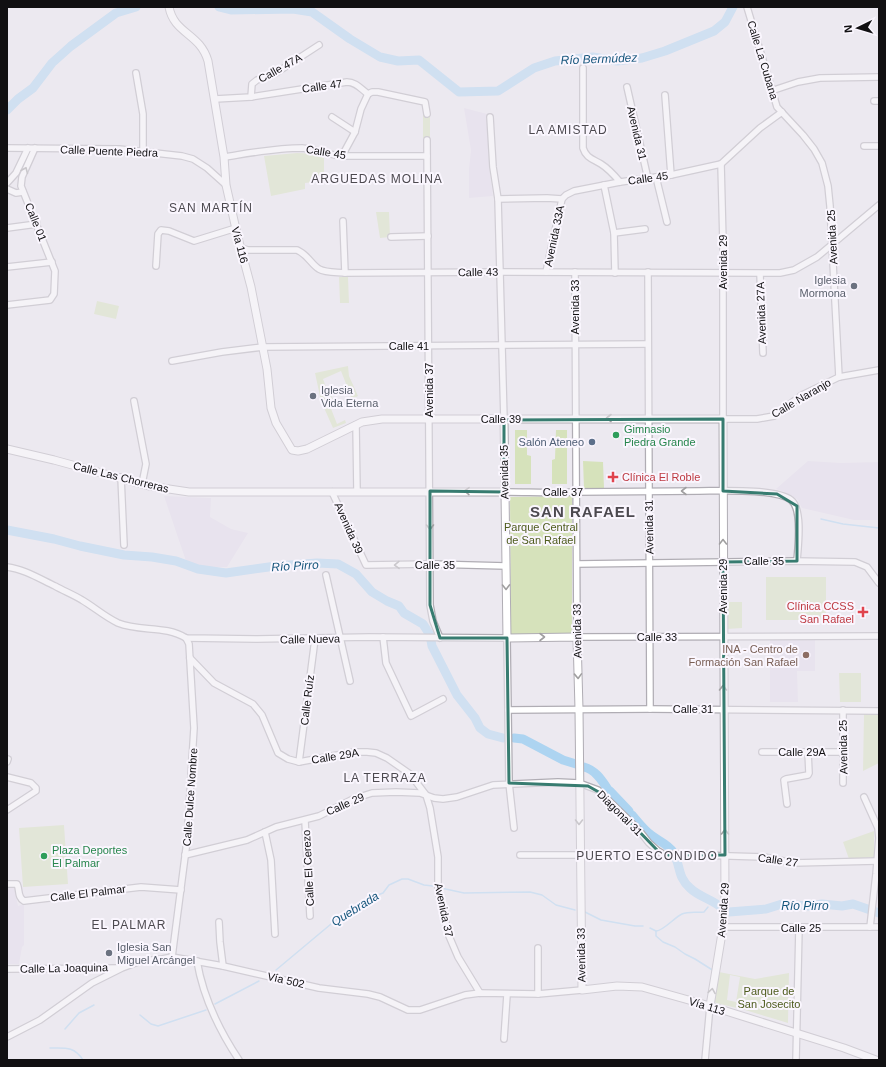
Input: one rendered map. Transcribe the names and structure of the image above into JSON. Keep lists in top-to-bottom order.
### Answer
{
  "streets": {
    "main road": [
      "Vía 116",
      "Avenida 29",
      "Avenida 33",
      "Calle 39",
      "Avenida 35",
      "Calle Las Chorreras",
      "Calle 37",
      "Calle 33",
      "Vía 113"
    ],
    "street": [
      "Calle La Cubana",
      "Calle 47A",
      "Calle 47",
      "Avenida 31",
      "Calle Puente Piedra",
      "Calle 45",
      "Calle 01",
      "Avenida 33A",
      "Avenida 25",
      "Calle 43",
      "Avenida 27A",
      "Calle 41",
      "Avenida 37",
      "Calle Naranjo",
      "Avenida 39",
      "Calle 35",
      "Calle Nueva",
      "Calle Ruíz",
      "Calle 31",
      "Calle 29A",
      "Calle Dulce Nombre",
      "Calle 29",
      "Diagonal 31",
      "Calle 27",
      "Calle El Cerezo",
      "Calle El Palmar",
      "Calle 25",
      "Calle La Joaquina",
      "Vía 502"
    ]
  },
  "crossings": [
    ["Calle La Cubana", "Avenida 25"],
    ["Calle 47A", "Calle 47"],
    ["Calle 47", "Vía 116"],
    ["Avenida 31", "Calle 45"],
    ["Avenida 31", "Calle 43"],
    ["Avenida 31", "Calle 41"],
    ["Avenida 31", "Calle 39"],
    ["Avenida 31", "Calle 37"],
    ["Avenida 31", "Calle 35"],
    ["Avenida 31", "Calle 33"],
    ["Avenida 31", "Calle 31"],
    ["Calle Puente Piedra", "Calle 01"],
    ["Calle Puente Piedra", "Vía 116"],
    ["Calle 45", "Avenida 33A"],
    ["Calle 45", "Vía 116"],
    ["Calle 45", "Avenida 29"],
    ["Calle 45", "Avenida 37"],
    ["Avenida 33A", "Calle 43"],
    ["Avenida 25", "Calle 43"],
    ["Avenida 25", "Calle Naranjo"],
    ["Avenida 25", "Calle 31"],
    ["Avenida 25", "Calle 29A"],
    ["Vía 116", "Calle 43"],
    ["Vía 116", "Calle 41"],
    ["Vía 116", "Calle 39"],
    ["Avenida 29", "Calle 43"],
    ["Avenida 29", "Calle Naranjo"],
    ["Avenida 29", "Calle 39"],
    ["Avenida 29", "Calle 37"],
    ["Avenida 29", "Calle 35"],
    ["Avenida 29", "Calle 33"],
    ["Avenida 29", "Calle 31"],
    ["Avenida 29", "Calle 27"],
    ["Avenida 29", "Calle 25"],
    ["Avenida 29", "Vía 113"],
    ["Calle 43", "Avenida 33"],
    ["Calle 43", "Avenida 27A"],
    ["Calle 43", "Avenida 37"],
    ["Calle 43", "Avenida 35"],
    ["Avenida 33", "Calle 41"],
    ["Avenida 33", "Calle 39"],
    ["Avenida 33", "Calle 37"],
    ["Avenida 33", "Calle 35"],
    ["Avenida 33", "Calle 33"],
    ["Avenida 33", "Calle 31"],
    ["Avenida 33", "Calle 29"],
    ["Avenida 33", "Diagonal 31"],
    ["Avenida 33", "Vía 502"],
    ["Avenida 33", "Vía 113"],
    ["Calle 41", "Avenida 37"],
    ["Calle 41", "Avenida 35"],
    ["Avenida 37", "Calle 39"],
    ["Avenida 37", "Calle 37"],
    ["Avenida 37", "Calle 35"],
    ["Avenida 37", "Calle 33"],
    ["Avenida 37", "Calle Nueva"],
    ["Avenida 37", "Calle 29A"],
    ["Avenida 37", "Calle 29"],
    ["Avenida 37", "Vía 502"],
    ["Calle Naranjo", "Calle 39"],
    ["Calle 39", "Avenida 35"],
    ["Calle 39", "Avenida 39"],
    ["Avenida 35", "Calle 37"],
    ["Avenida 35", "Calle 35"],
    ["Avenida 35", "Calle 33"],
    ["Avenida 35", "Calle 31"],
    ["Avenida 35", "Calle 29"],
    ["Calle Las Chorreras", "Calle 37"],
    ["Calle Las Chorreras", "Avenida 39"],
    ["Calle 37", "Avenida 39"],
    ["Calle 37", "Calle 35"],
    ["Avenida 39", "Calle 35"],
    ["Calle 33", "Calle Nueva"],
    ["Calle Nueva", "Calle Ruíz"],
    ["Calle Nueva", "Calle Dulce Nombre"],
    ["Calle Ruíz", "Calle 29A"],
    ["Calle 29A", "Calle Dulce Nombre"],
    ["Calle 29A", "Calle 29"],
    ["Calle Dulce Nombre", "Calle 29"],
    ["Calle Dulce Nombre", "Calle El Palmar"],
    ["Calle Dulce Nombre", "Vía 502"],
    ["Calle 29", "Diagonal 31"],
    ["Calle 29", "Calle El Cerezo"],
    ["Diagonal 31", "Calle 27"],
    ["Calle La Joaquina", "Vía 502"],
    ["Vía 502", "Vía 113"]
  ],
  "one_way": ["Avenida 29"],
  "districts": [
    "LA AMISTAD",
    "ARGUEDAS MOLINA",
    "SAN MARTÍN",
    "SAN RAFAEL",
    "LA TERRAZA",
    "PUERTO ESCONDIDO",
    "EL PALMAR"
  ],
  "water": ["Río Bermúdez", "Río Pirro", "Quebrada"],
  "parks": ["Parque Central de San Rafael", "Parque de San Josecito"],
  "places": {
    "other": [
      "Iglesia Mormona",
      "Iglesia Vida Eterna",
      "Gimnasio Piedra Grande",
      "Salón Ateneo",
      "INA - Centro de Formación San Rafael",
      "Plaza Deportes El Palmar",
      "Iglesia San Miguel Arcángel"
    ],
    "health": ["Clínica El Roble", "Clínica CCSS San Rafael"]
  },
  "north": "left"
}
